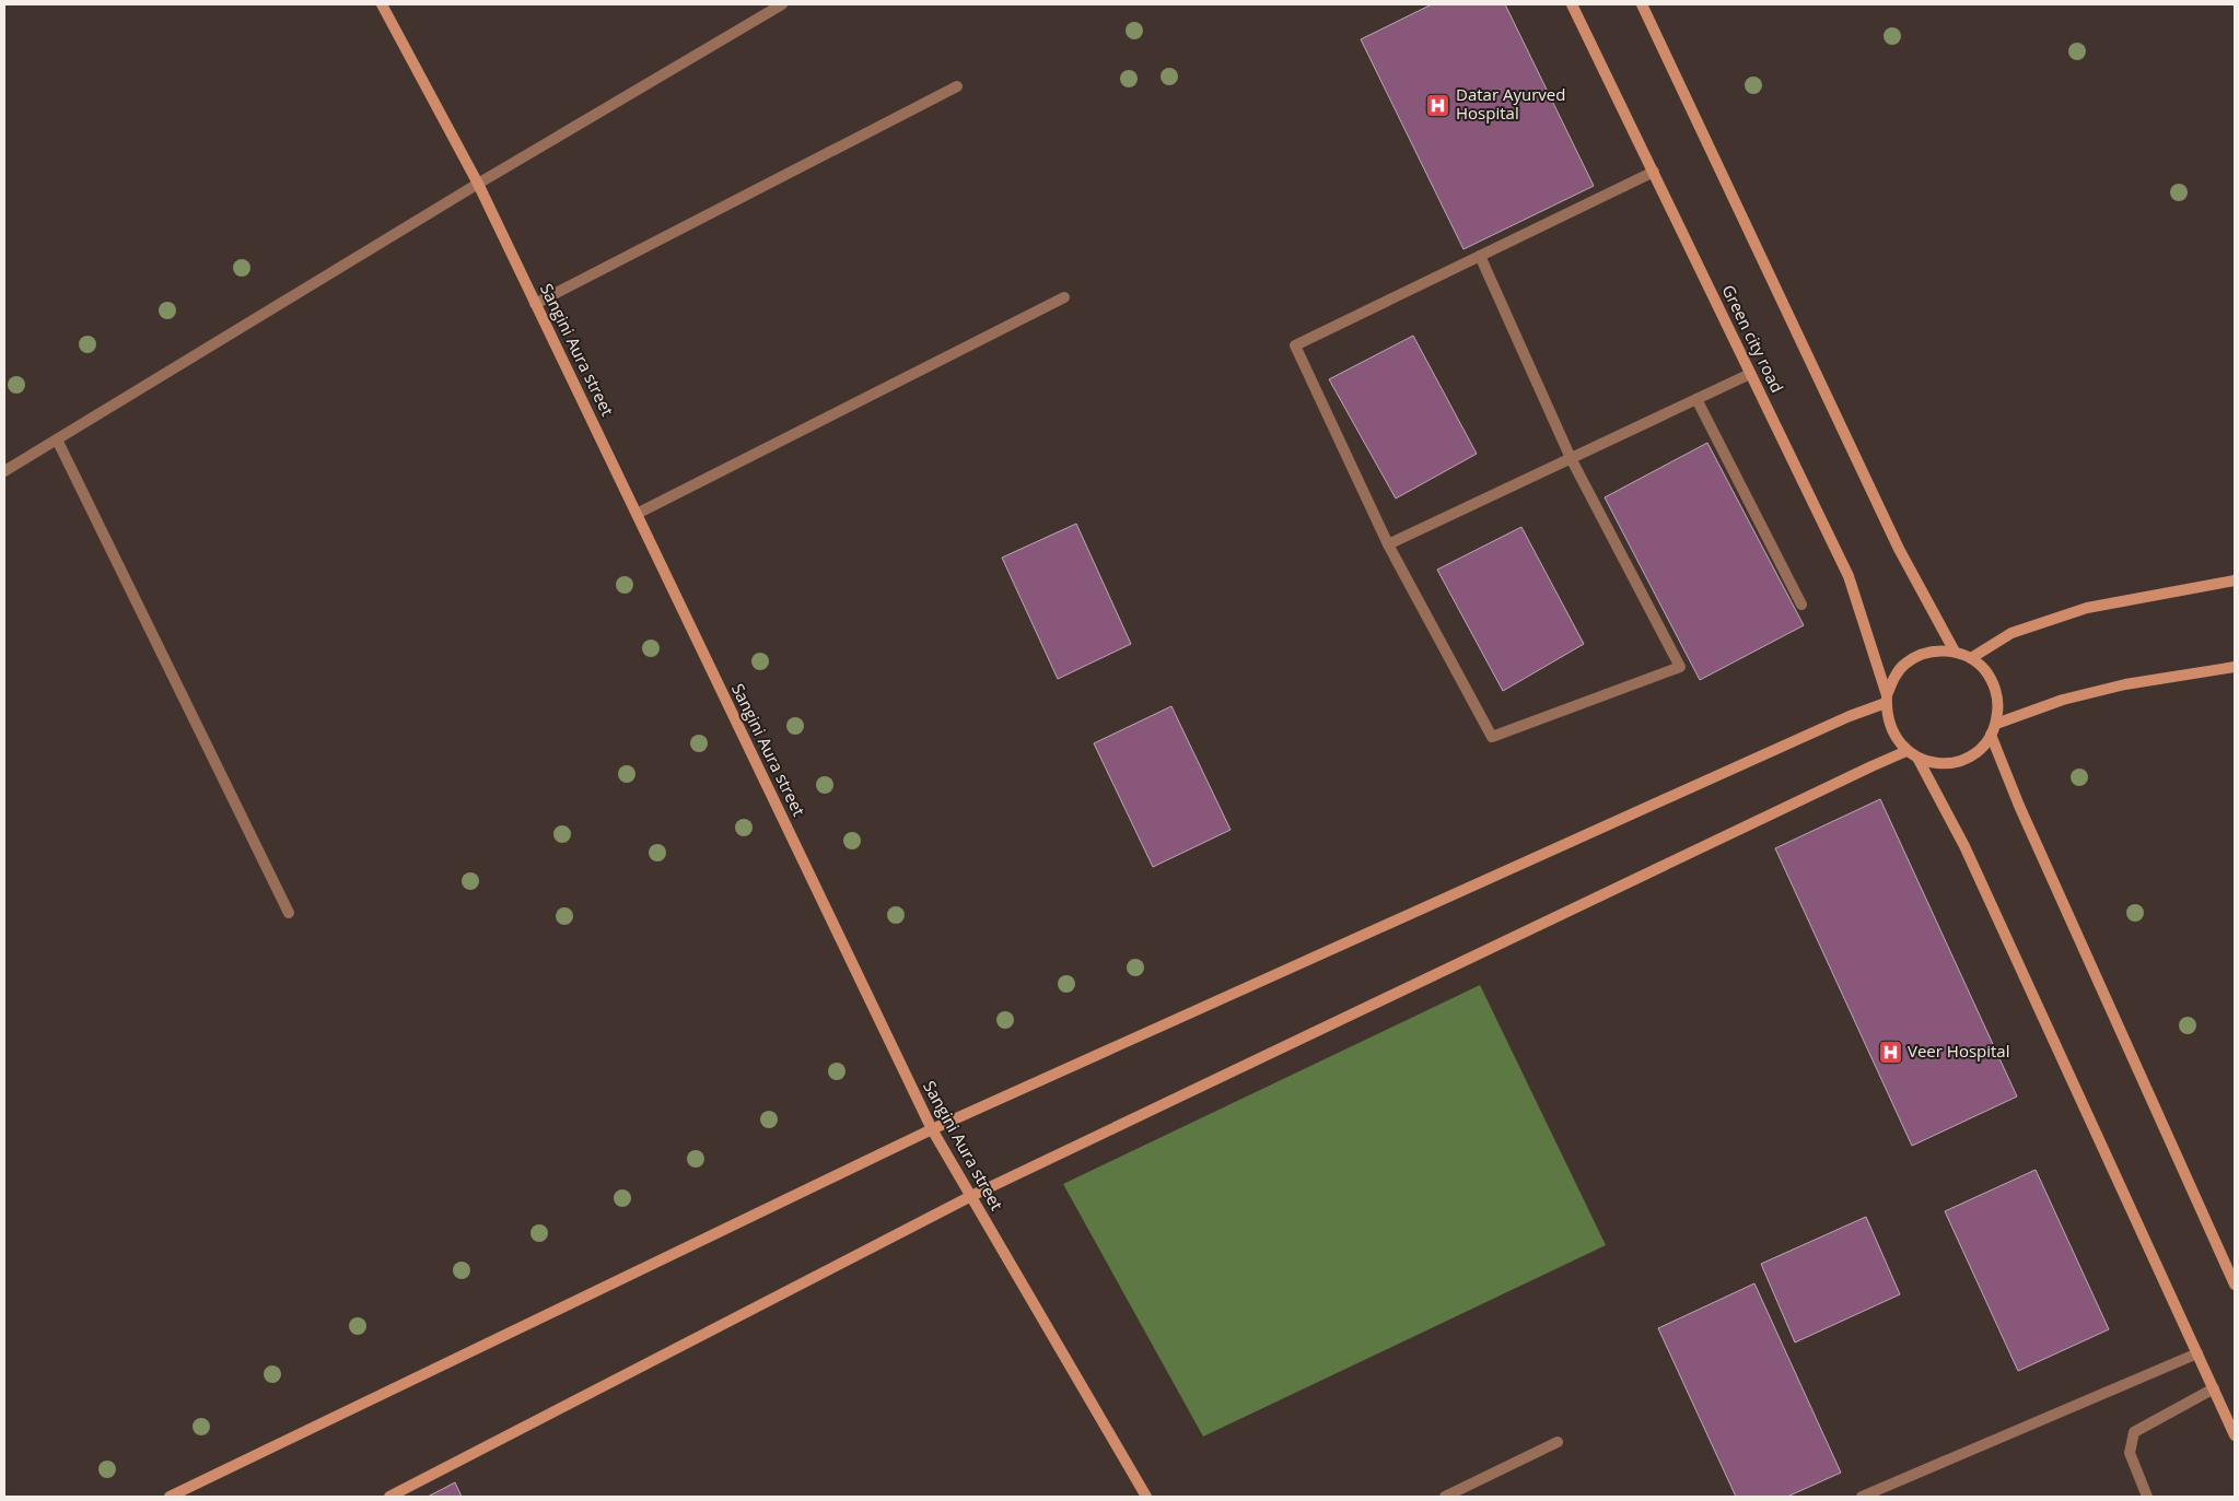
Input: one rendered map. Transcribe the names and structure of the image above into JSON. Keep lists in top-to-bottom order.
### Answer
{
  "streets": {
    "street": ["Green city road", "Sangini Aura street"]
  },
  "places": {
    "hospital": ["Datar Ayurved Hospital", "Veer Hospital"]
  }
}
